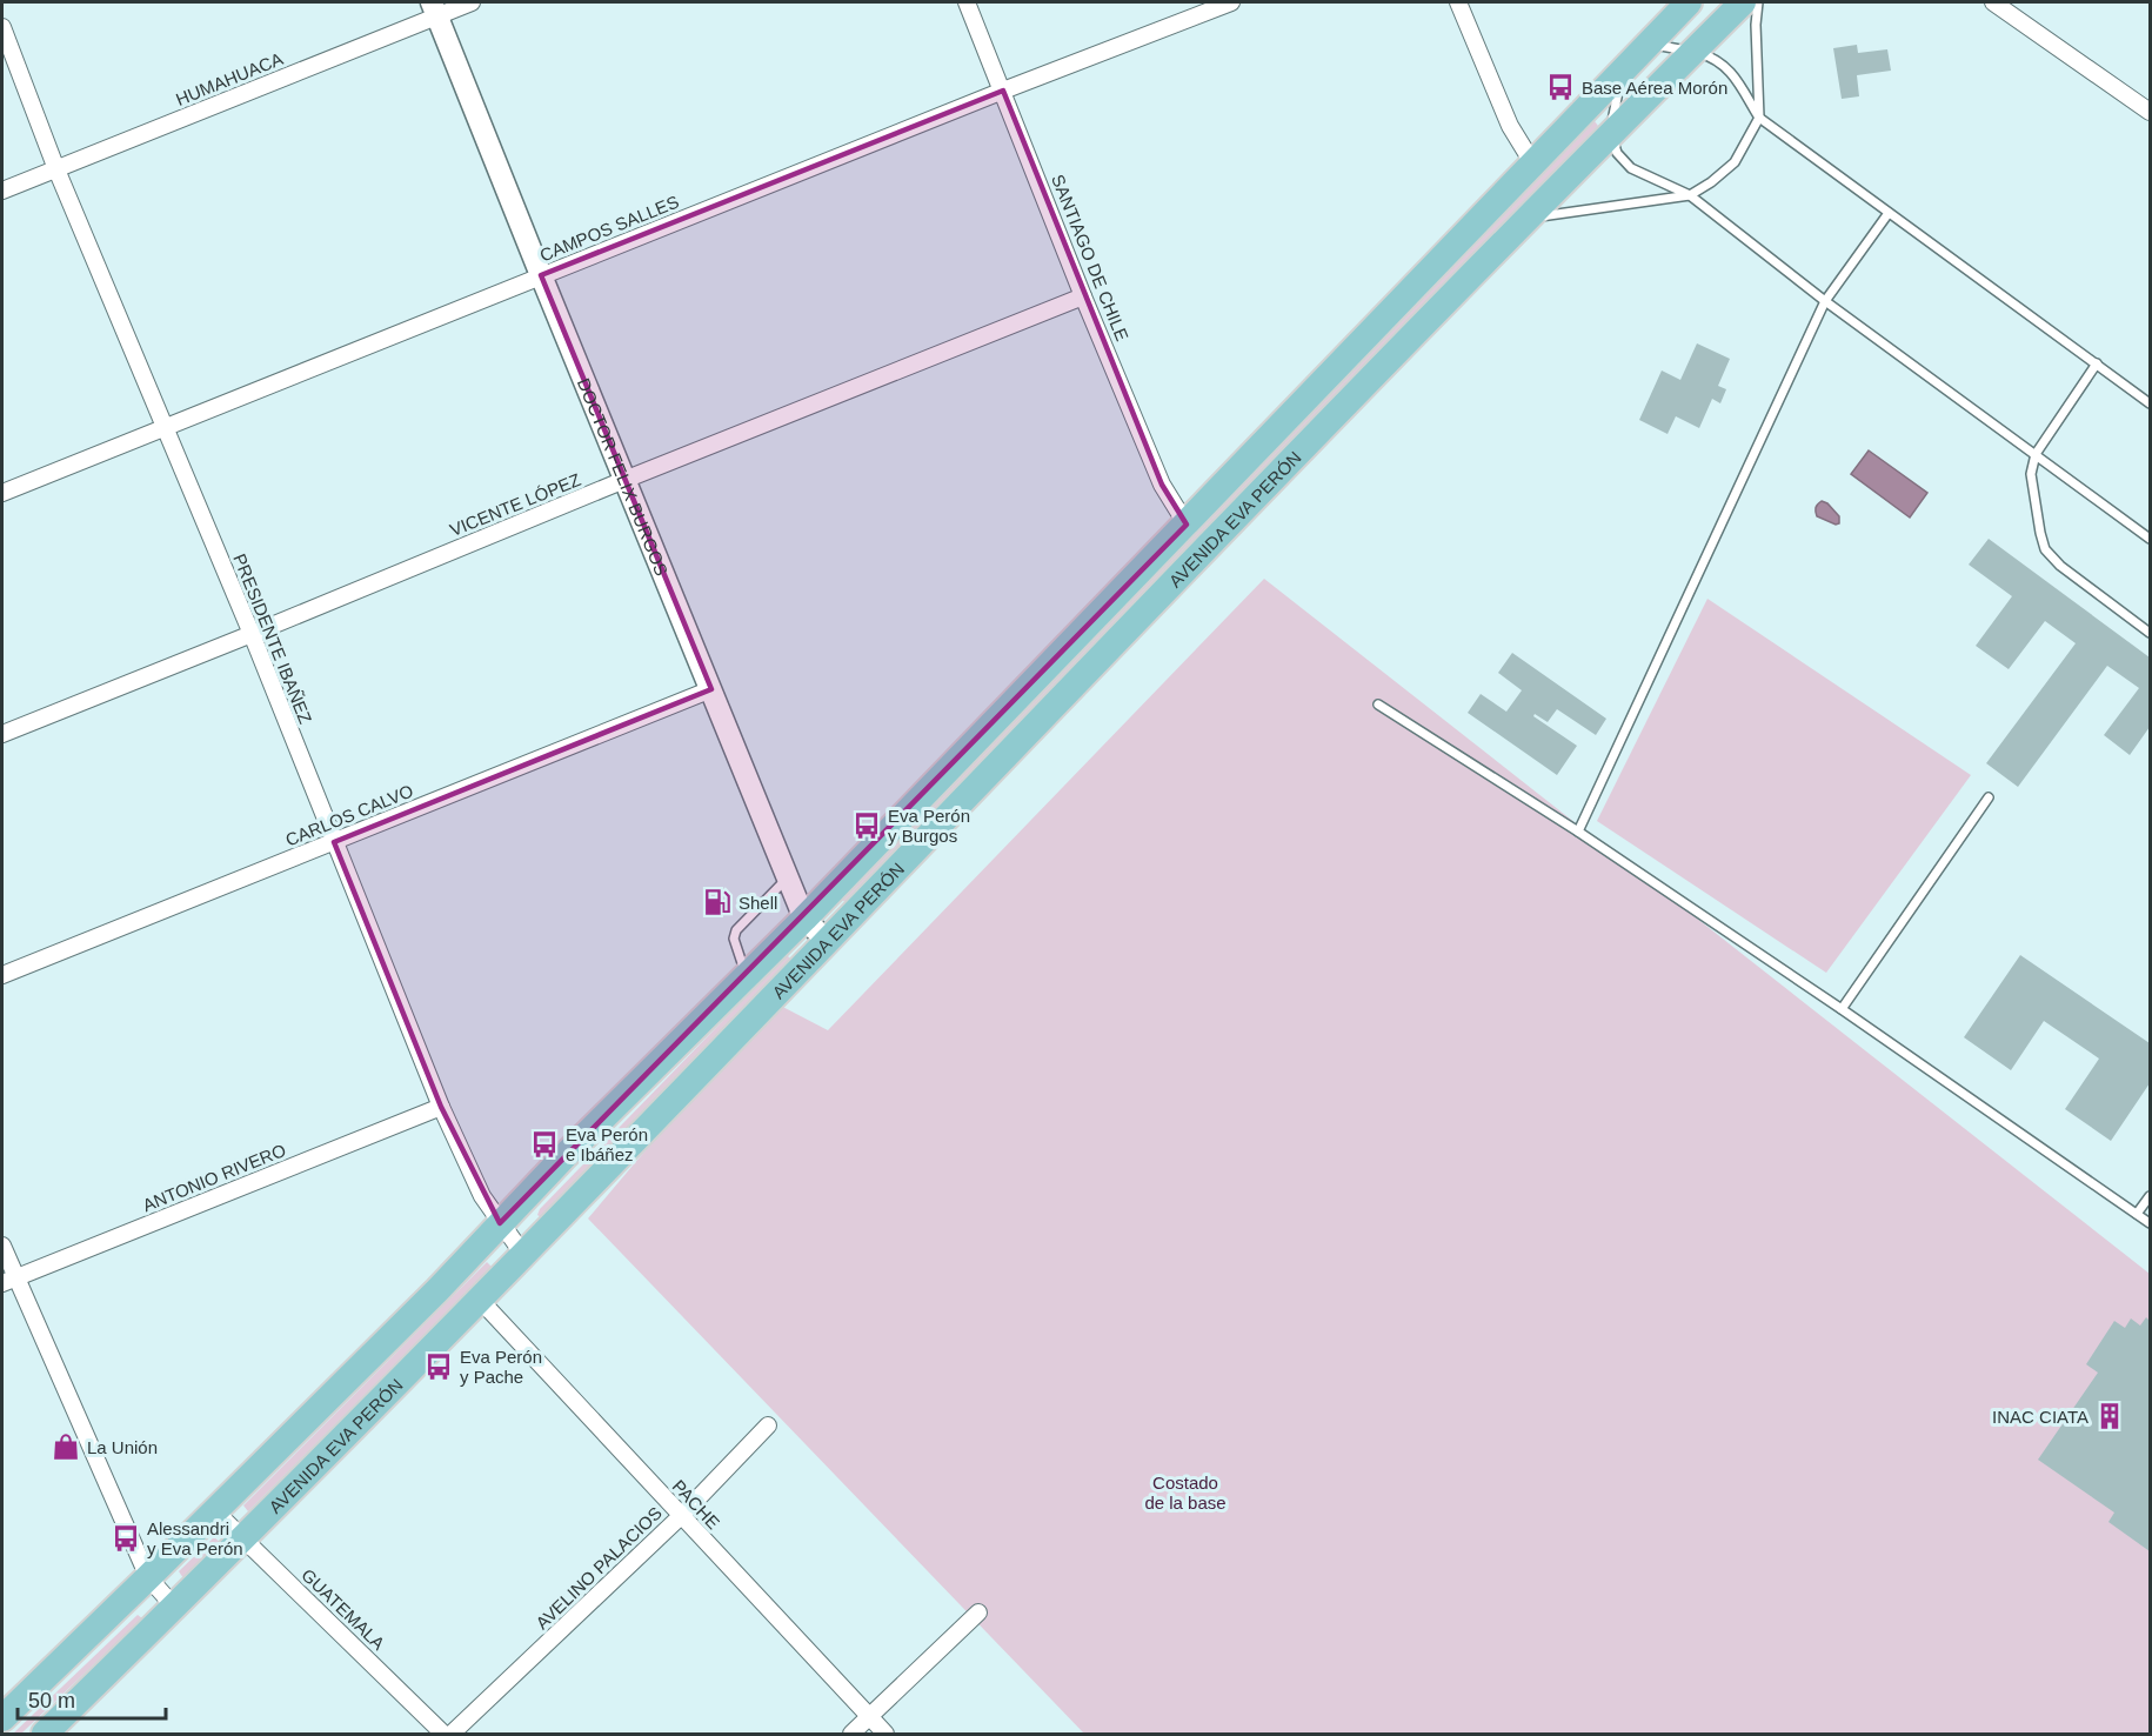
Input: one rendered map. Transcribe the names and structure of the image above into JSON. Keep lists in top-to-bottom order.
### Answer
{
  "streets": {
    "main road": ["AVENIDA EVA PERÓN"],
    "street": [
      "HUMAHUACA",
      "CAMPOS SALLES",
      "SANTIAGO DE CHILE",
      "DOCTOR FELIX BURGOS",
      "VICENTE LÓPEZ",
      "PRESIDENTE IBAÑEZ",
      "CARLOS CALVO",
      "ANTONIO RIVERO",
      "PACHE",
      "AVELINO PALACIOS",
      "GUATEMALA"
    ]
  },
  "crossings": [
    ["HUMAHUACA", "DOCTOR FELIX BURGOS"],
    ["HUMAHUACA", "PRESIDENTE IBAÑEZ"],
    ["CAMPOS SALLES", "SANTIAGO DE CHILE"],
    ["CAMPOS SALLES", "DOCTOR FELIX BURGOS"],
    ["CAMPOS SALLES", "PRESIDENTE IBAÑEZ"],
    ["SANTIAGO DE CHILE", "VICENTE LÓPEZ"],
    ["SANTIAGO DE CHILE", "AVENIDA EVA PERÓN"],
    ["DOCTOR FELIX BURGOS", "VICENTE LÓPEZ"],
    ["DOCTOR FELIX BURGOS", "AVENIDA EVA PERÓN"],
    ["DOCTOR FELIX BURGOS", "CARLOS CALVO"],
    ["VICENTE LÓPEZ", "PRESIDENTE IBAÑEZ"],
    ["AVENIDA EVA PERÓN", "PRESIDENTE IBAÑEZ"],
    ["AVENIDA EVA PERÓN", "PACHE"],
    ["AVENIDA EVA PERÓN", "GUATEMALA"],
    ["PRESIDENTE IBAÑEZ", "CARLOS CALVO"],
    ["PRESIDENTE IBAÑEZ", "ANTONIO RIVERO"],
    ["PACHE", "AVELINO PALACIOS"]
  ],
  "parks": ["Costado de la base"],
  "places": {
    "bus stop": [
      "Base Aérea Morón",
      "Eva Perón y Burgos",
      "Eva Perón e Ibáñez",
      "Eva Perón y Pache",
      "Alessandri y Eva Perón"
    ],
    "fuel station": ["Shell"],
    "building": ["INAC CIATA"],
    "shop": ["La Unión"]
  },
  "scale_bar": "50 m"
}
